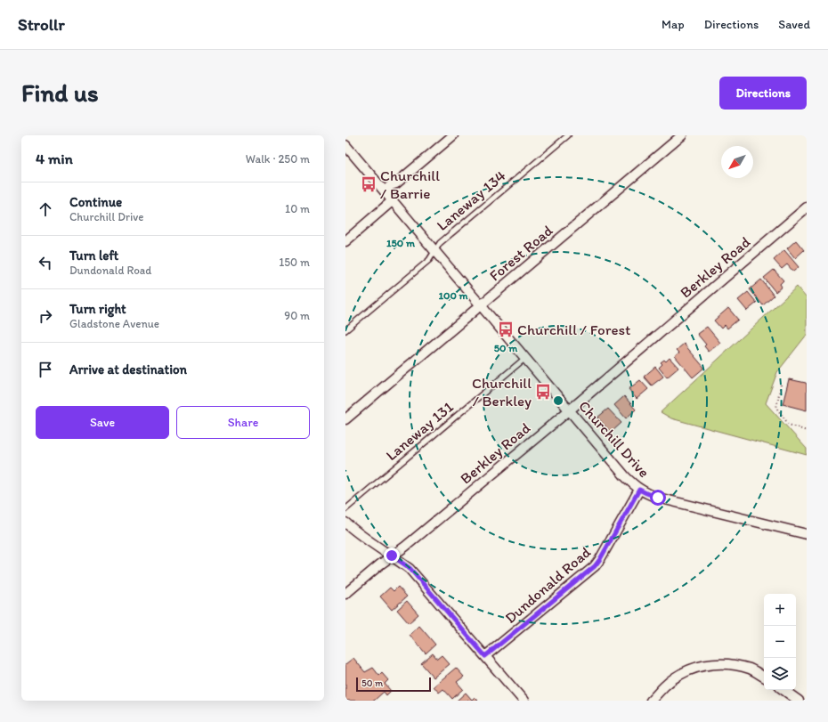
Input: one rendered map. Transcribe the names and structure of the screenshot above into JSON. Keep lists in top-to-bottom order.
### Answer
{
  "streets": {
    "street": [
      "Forest Road",
      "Berkley Road",
      "Churchill Drive",
      "Dundonald Road"
    ],
    "lane": ["Laneway 134", "Laneway 131"]
  },
  "crossings": [
    ["Laneway 134", "Churchill Drive"],
    ["Forest Road", "Churchill Drive"],
    ["Berkley Road", "Churchill Drive"],
    ["Laneway 131", "Churchill Drive"],
    ["Churchill Drive", "Dundonald Road"]
  ],
  "places": {
    "bus stop": ["Churchill / Barrie", "Churchill / Forest", "Churchill / Berkley"]
  },
  "scale_bar": "50 m",
  "north": "bottom left",
  "page": {
    "header": "Strollr",
    "nav": ["Map", "Directions", "Saved"],
    "buttons": [
      "Directions",
      ["Save", "Share"]
    ],
    "title": "Find us",
    "heading": ["4 min", "Walk · 250 m"],
    "list": [
      ["Continue", "Churchill Drive", "10 m"],
      ["Turn left", "Dundonald Road", "150 m"],
      ["Turn right", "Gladstone Avenue", "90 m"],
      "Arrive at destination"
    ],
    "map_buttons": ["+", "−"],
    "scale": "50 m"
  },
  "rings": ["150 m", "100 m", "50 m"]
}
